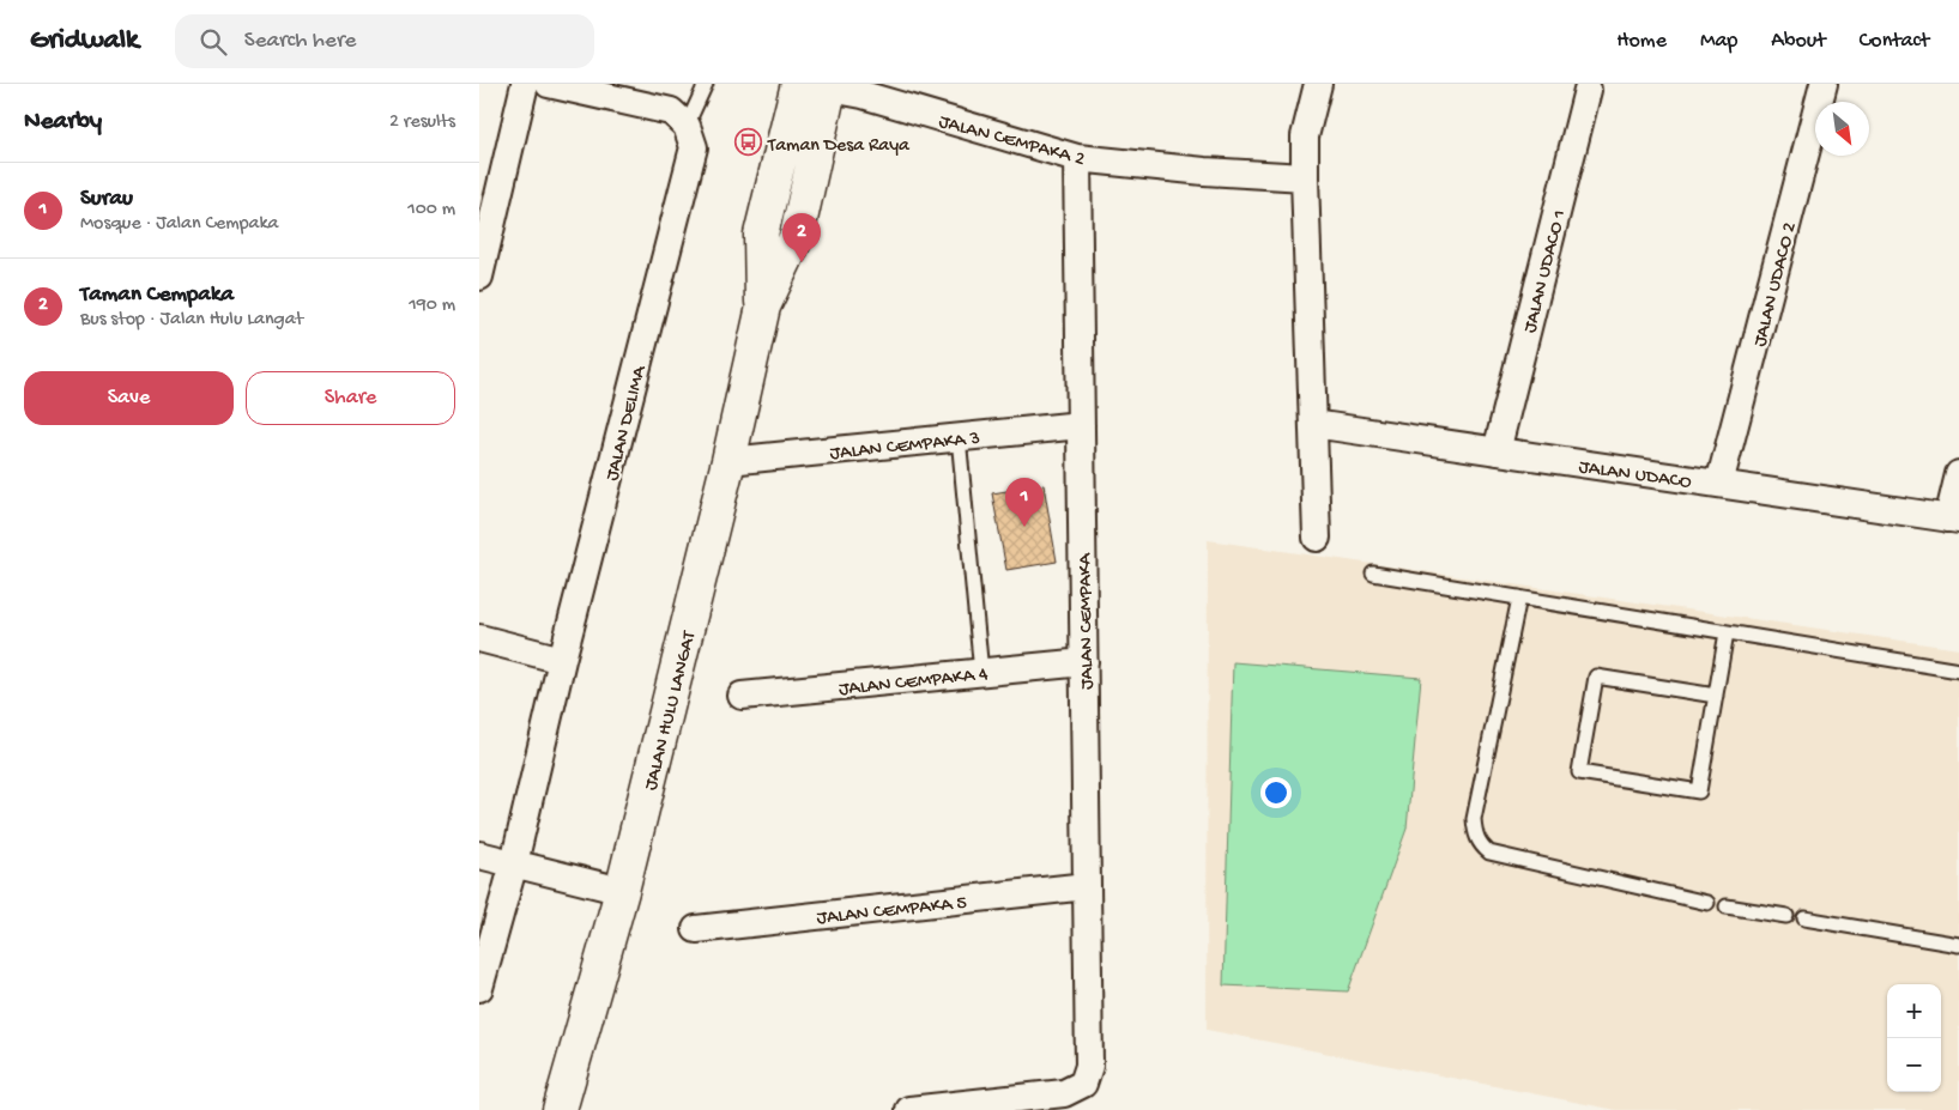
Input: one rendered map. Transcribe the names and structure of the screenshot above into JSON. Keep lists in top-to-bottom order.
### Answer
{
  "streets": {
    "street": [
      "JALAN CEMPAKA 2",
      "JALAN UDACO 1",
      "JALAN UDACO 2",
      "JALAN DELIMA",
      "JALAN CEMPAKA 3",
      "JALAN UDACO",
      "JALAN CEMPAKA",
      "JALAN CEMPAKA 4",
      "JALAN HULU LANGAT",
      "JALAN CEMPAKA 5"
    ]
  },
  "crossings": [
    ["JALAN CEMPAKA 2", "JALAN CEMPAKA"],
    ["JALAN CEMPAKA 2", "JALAN HULU LANGAT"],
    ["JALAN UDACO 1", "JALAN UDACO"],
    ["JALAN UDACO 2", "JALAN UDACO"],
    ["JALAN CEMPAKA 3", "JALAN CEMPAKA"],
    ["JALAN CEMPAKA 3", "JALAN HULU LANGAT"],
    ["JALAN CEMPAKA", "JALAN CEMPAKA 4"],
    ["JALAN CEMPAKA", "JALAN CEMPAKA 5"]
  ],
  "places": {
    "bus stop": ["Taman Desa Raya"]
  },
  "north": "bottom right",
  "page": {
    "header": "Gridwalk",
    "search": "Search here",
    "nav": [
      "Home",
      "Map",
      "About",
      "Contact"
    ],
    "heading": ["Nearby", "2 results"],
    "list": [
      {
        "mark": "1",
        "name": "Surau",
        "note": "Mosque · Jalan Cempaka",
        "value": "100 m"
      },
      {
        "mark": "2",
        "name": "Taman Cempaka",
        "note": "Bus stop · Jalan Hulu Langat",
        "value": "190 m"
      }
    ],
    "pins": ["2", "1"],
    "buttons": ["Save", "Share"],
    "map_buttons": ["+", "−"]
  }
}
